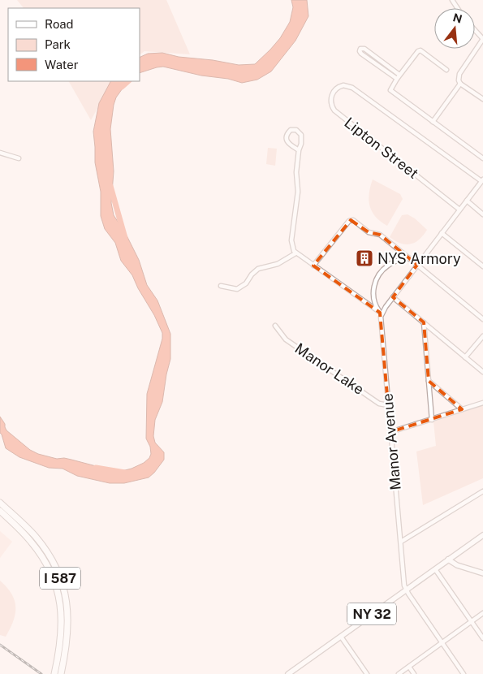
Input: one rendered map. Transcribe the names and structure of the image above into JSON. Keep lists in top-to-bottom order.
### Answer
{
  "streets": {
    "highway": ["I 587"],
    "main road": ["NY 32"],
    "street": ["Lipton Street", "Manor Lake", "Manor Avenue"]
  },
  "crossings": [
    ["Manor Lake", "Manor Avenue"],
    ["Manor Avenue", "NY 32"]
  ],
  "places": {
    "building": ["NYS Armory"]
  },
  "legend": ["Road", "Park", "Water"],
  "north": "top"
}
